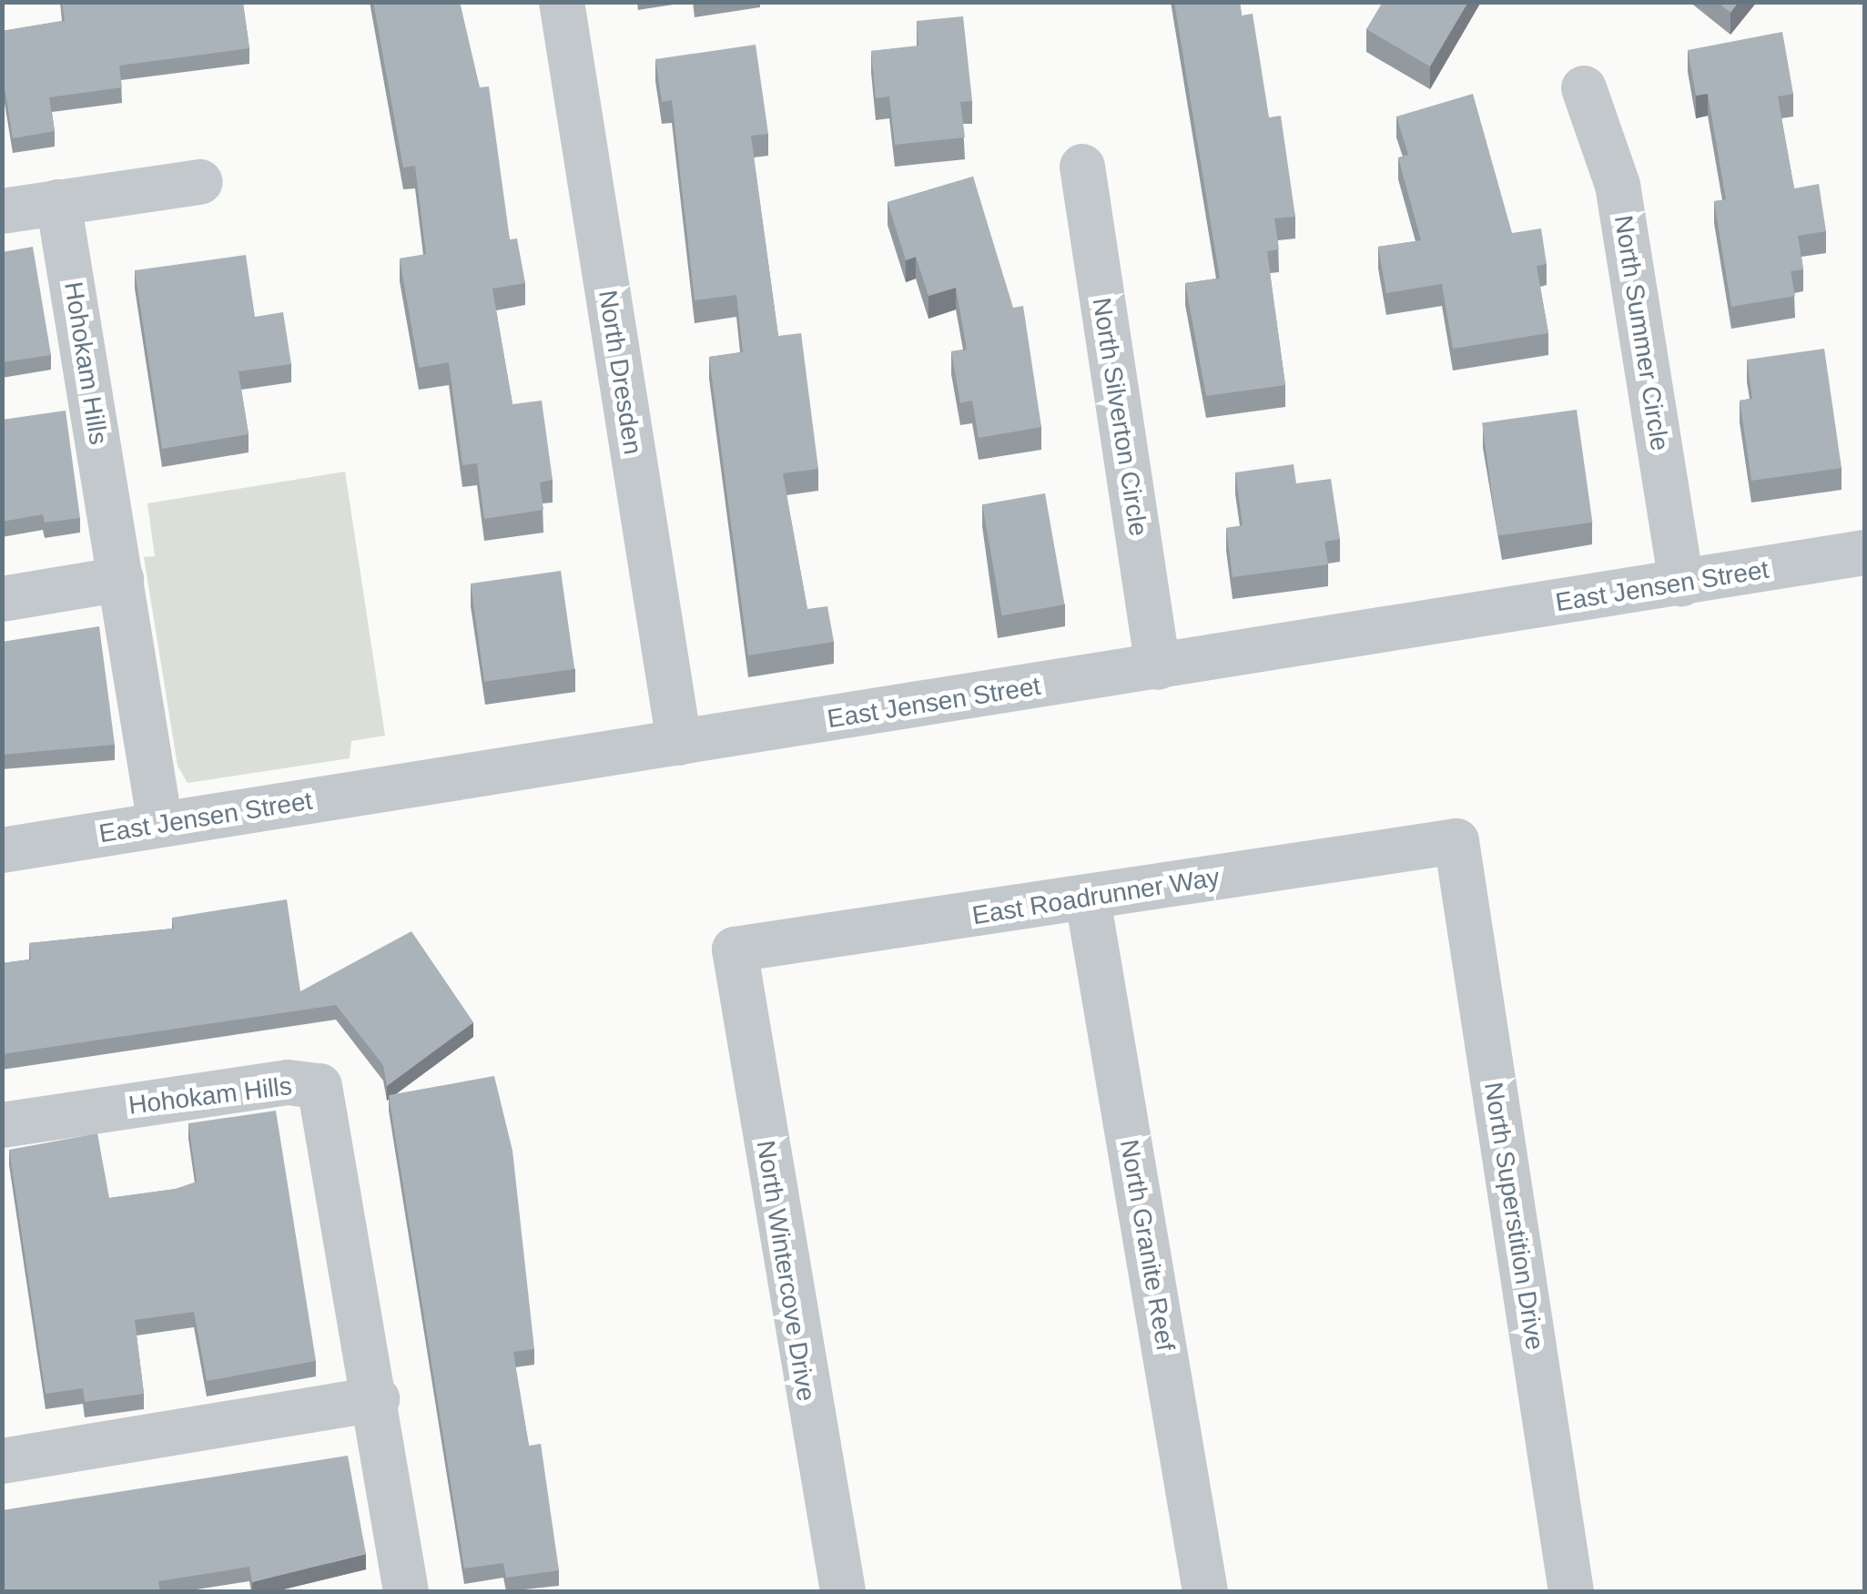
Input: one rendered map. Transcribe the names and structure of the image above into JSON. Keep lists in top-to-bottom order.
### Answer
{
  "streets": {
    "street": [
      "North Summer Circle",
      "Hohokam Hills",
      "North Dresden",
      "North Silverton Circle",
      "East Jensen Street",
      "East Roadrunner Way",
      "North Superstition Drive",
      "North Granite Reef",
      "North Wintercove Drive"
    ]
  },
  "crossings": [
    ["North Summer Circle", "East Jensen Street"],
    ["Hohokam Hills", "East Jensen Street"],
    ["North Dresden", "East Jensen Street"],
    ["North Silverton Circle", "East Jensen Street"],
    ["East Roadrunner Way", "North Superstition Drive"],
    ["East Roadrunner Way", "North Granite Reef"],
    ["East Roadrunner Way", "North Wintercove Drive"]
  ]
}
